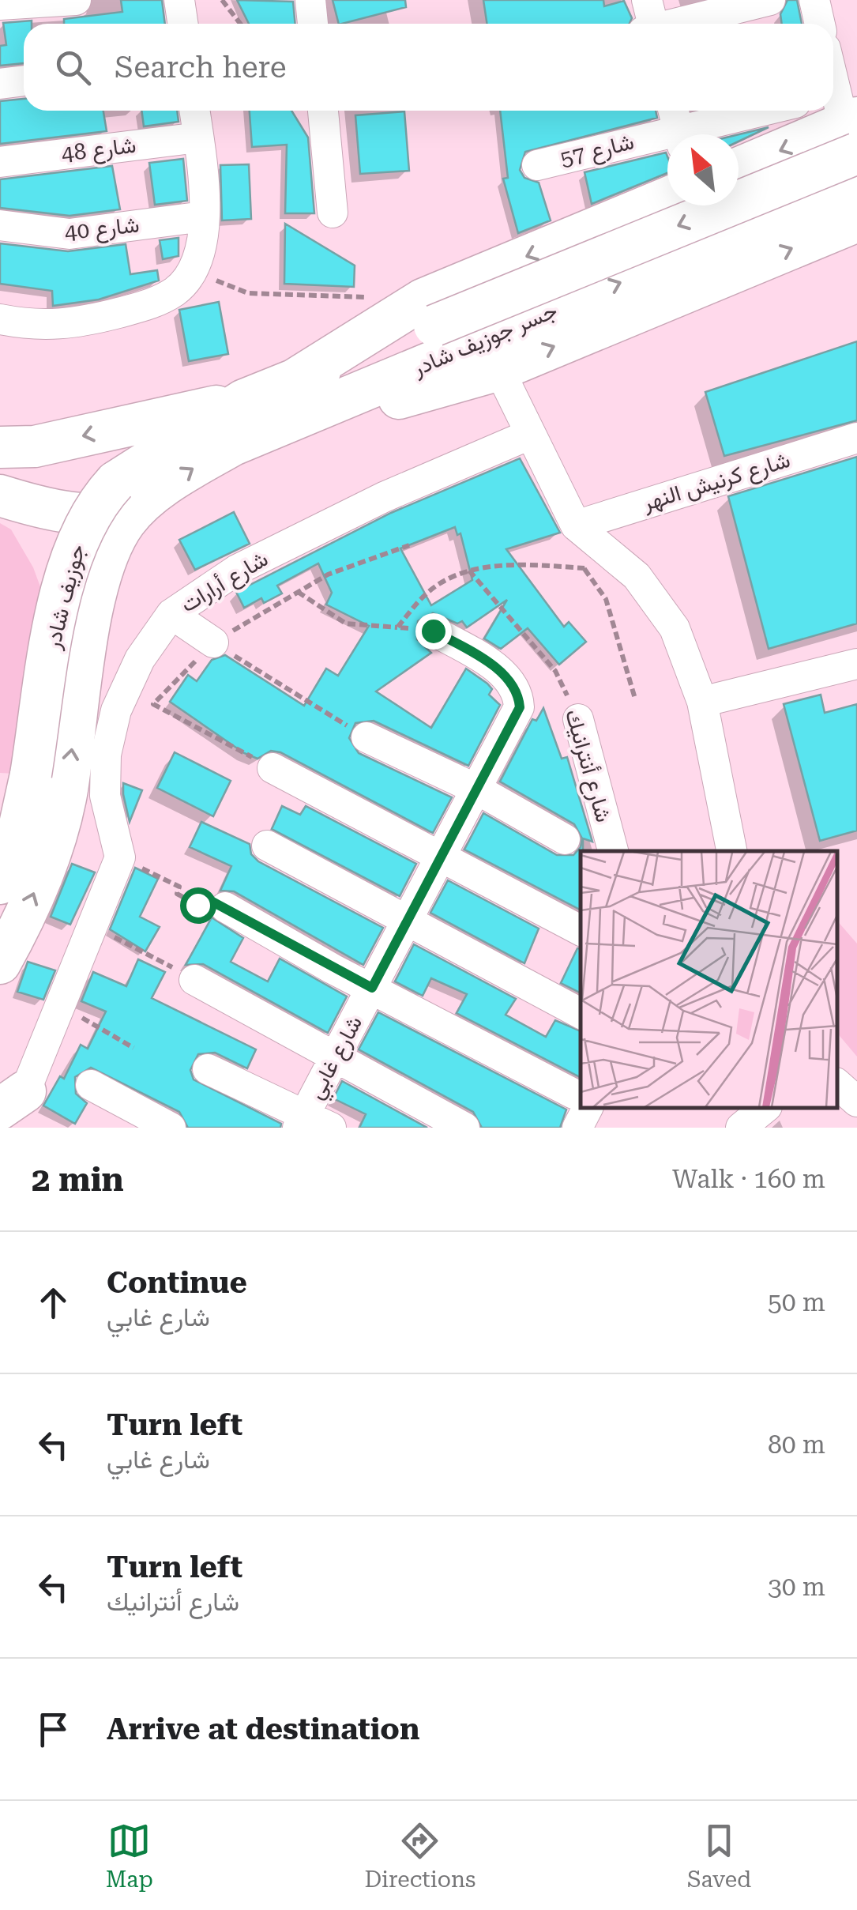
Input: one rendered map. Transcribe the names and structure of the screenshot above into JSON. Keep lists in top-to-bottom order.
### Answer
{
  "streets": {
    "highway": ["جسر جوزيف شادر", "جوزيف شادر"],
    "street": [
      "شارع 48",
      "شارع 57",
      "شارع 40",
      "شارع كرنيش النهر",
      "شارع أرارات",
      "شارع أنترانيك",
      "شارع غابي"
    ]
  },
  "crossings": [
    ["جسر جوزيف شادر", "جوزيف شادر"]
  ],
  "north": "top left",
  "page": {
    "search": "Search here",
    "heading": ["2 min", "Walk · 160 m"],
    "list": [
      ["Continue", "شارع غابي", "50 m"],
      ["Turn left", "شارع غابي", "80 m"],
      ["Turn left", "شارع أنترانيك", "30 m"],
      "Arrive at destination"
    ],
    "nav": ["Map", "Directions", "Saved"]
  }
}
